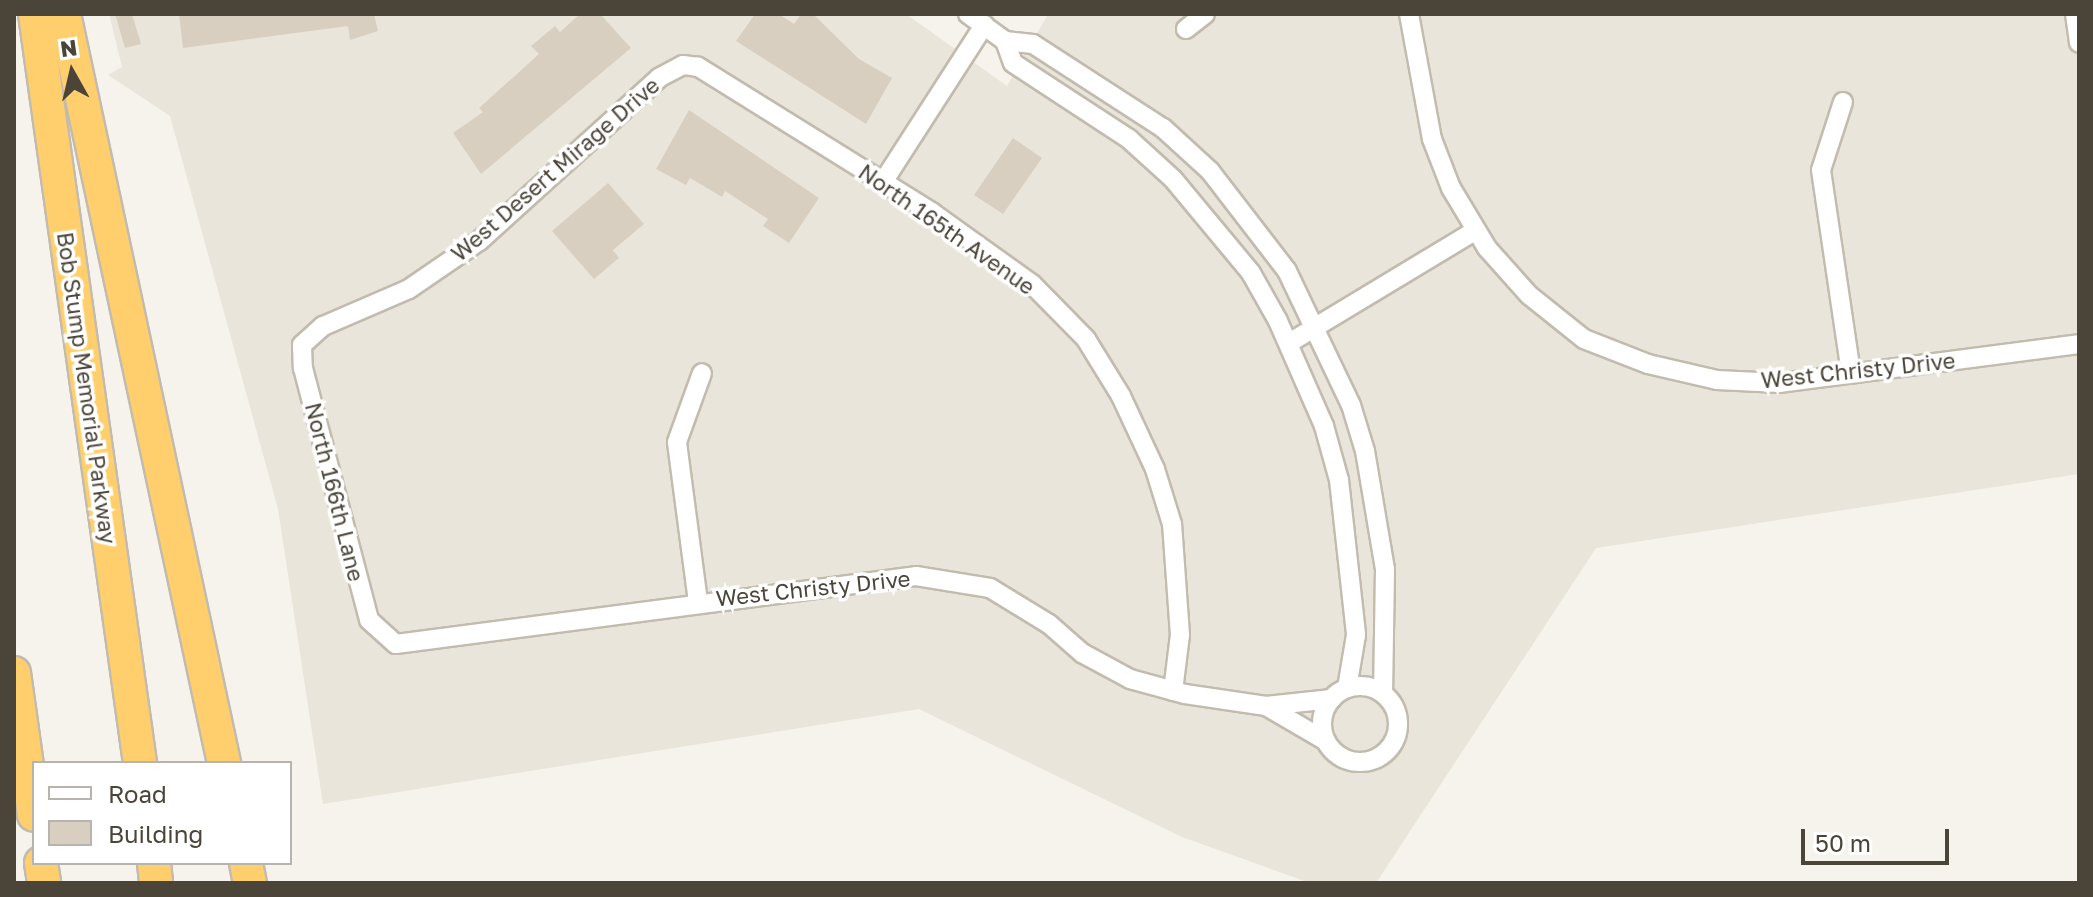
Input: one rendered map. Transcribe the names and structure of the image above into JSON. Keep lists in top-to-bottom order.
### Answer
{
  "streets": {
    "highway": ["Bob Stump Memorial Parkway"],
    "street": [
      "West Desert Mirage Drive",
      "North 165th Avenue",
      "West Christy Drive",
      "North 166th Lane"
    ]
  },
  "crossings": [
    ["West Desert Mirage Drive", "North 165th Avenue"],
    ["West Desert Mirage Drive", "North 166th Lane"],
    ["North 165th Avenue", "West Christy Drive"],
    ["West Christy Drive", "North 166th Lane"]
  ],
  "legend": ["Road", "Building"],
  "scale_bar": "50 m",
  "north": "top"
}
